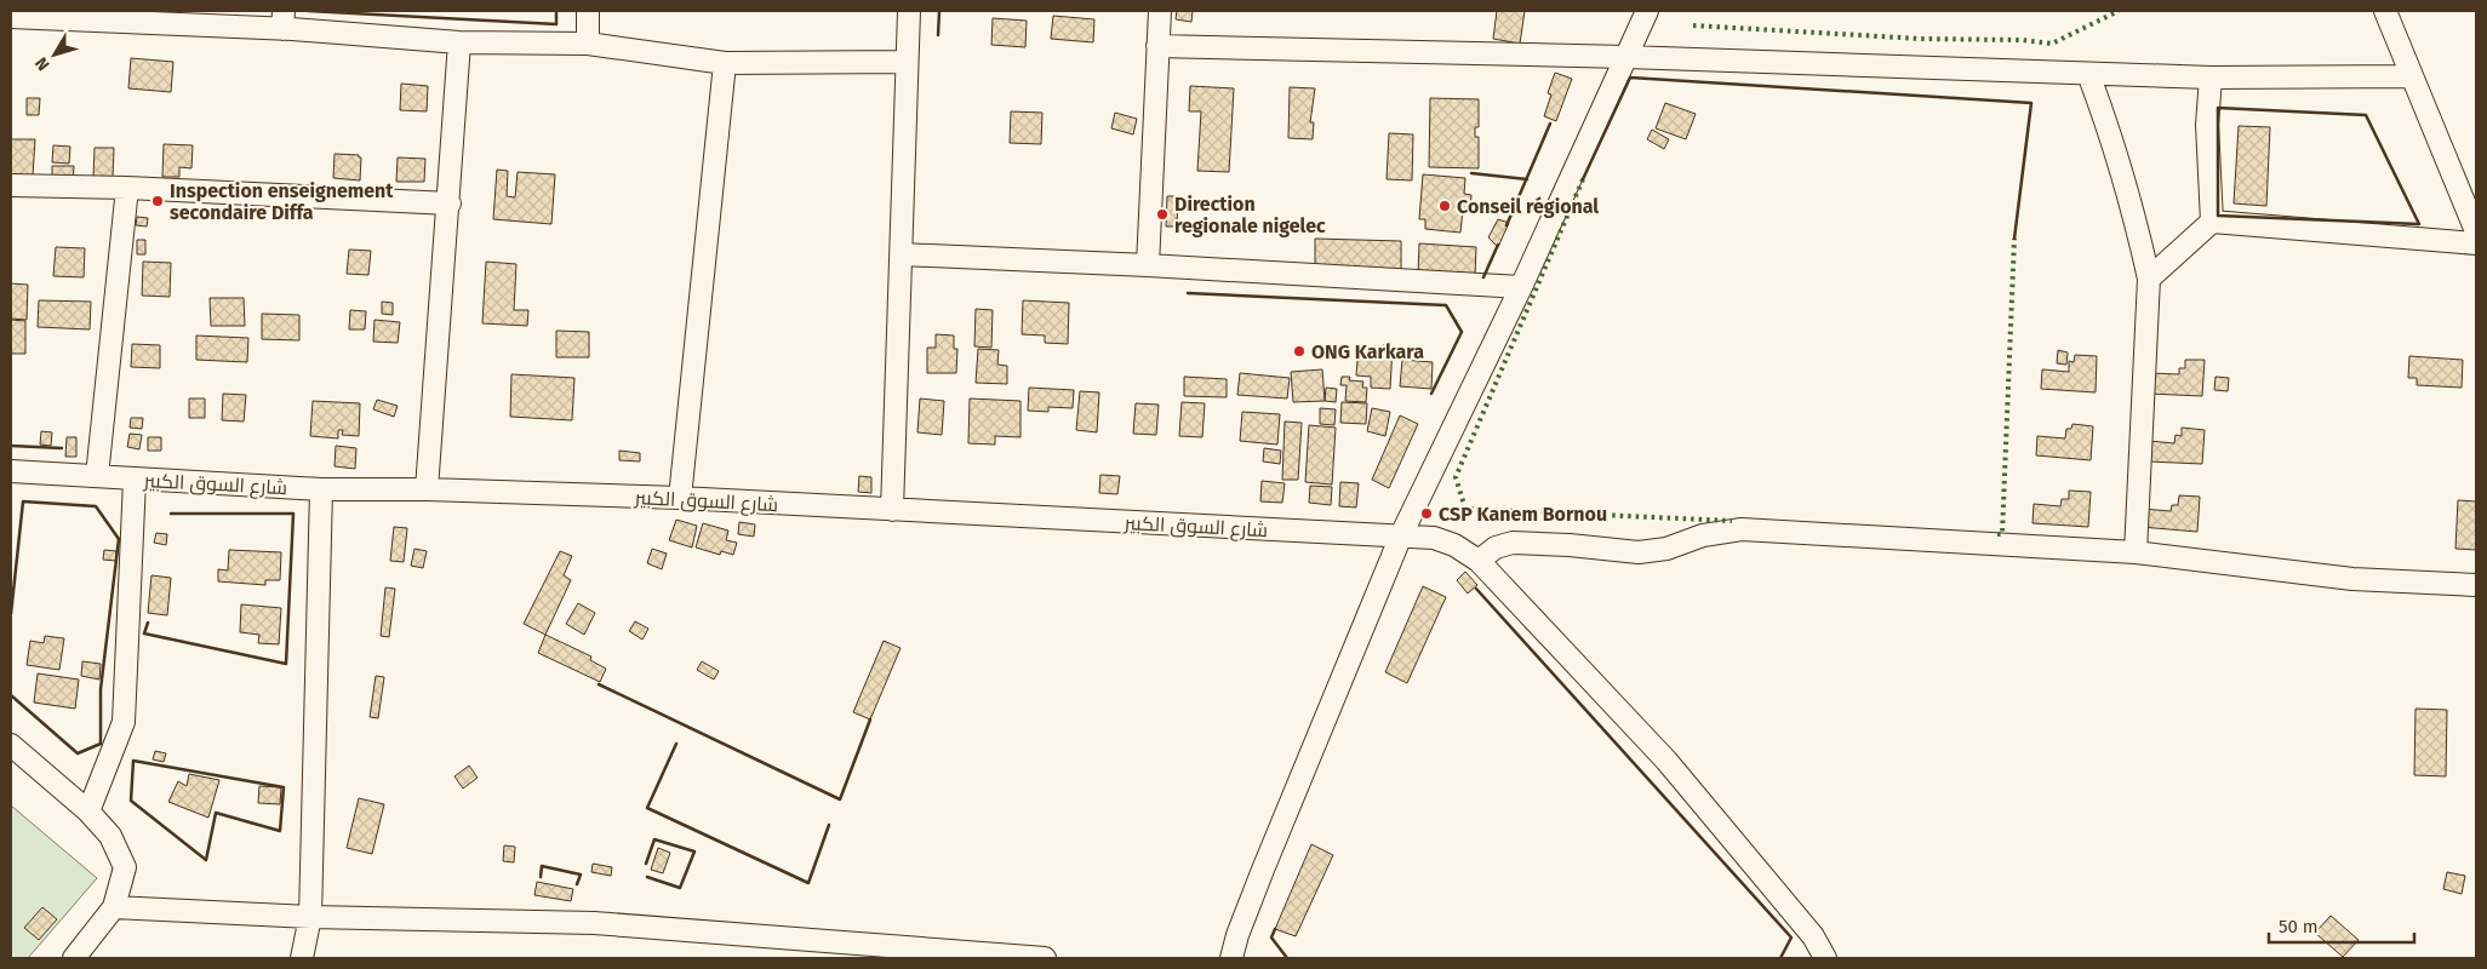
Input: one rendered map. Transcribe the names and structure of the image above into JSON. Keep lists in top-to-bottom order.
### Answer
{
  "streets": {
    "street": ["شارع السوق الكبير"]
  },
  "places": [
    "Inspection enseignement secondaire Diffa",
    "Conseil régional",
    "Direction regionale nigelec",
    "ONG Karkara",
    "CSP Kanem Bornou"
  ],
  "scale_bar": "50 m",
  "north": "bottom left"
}
